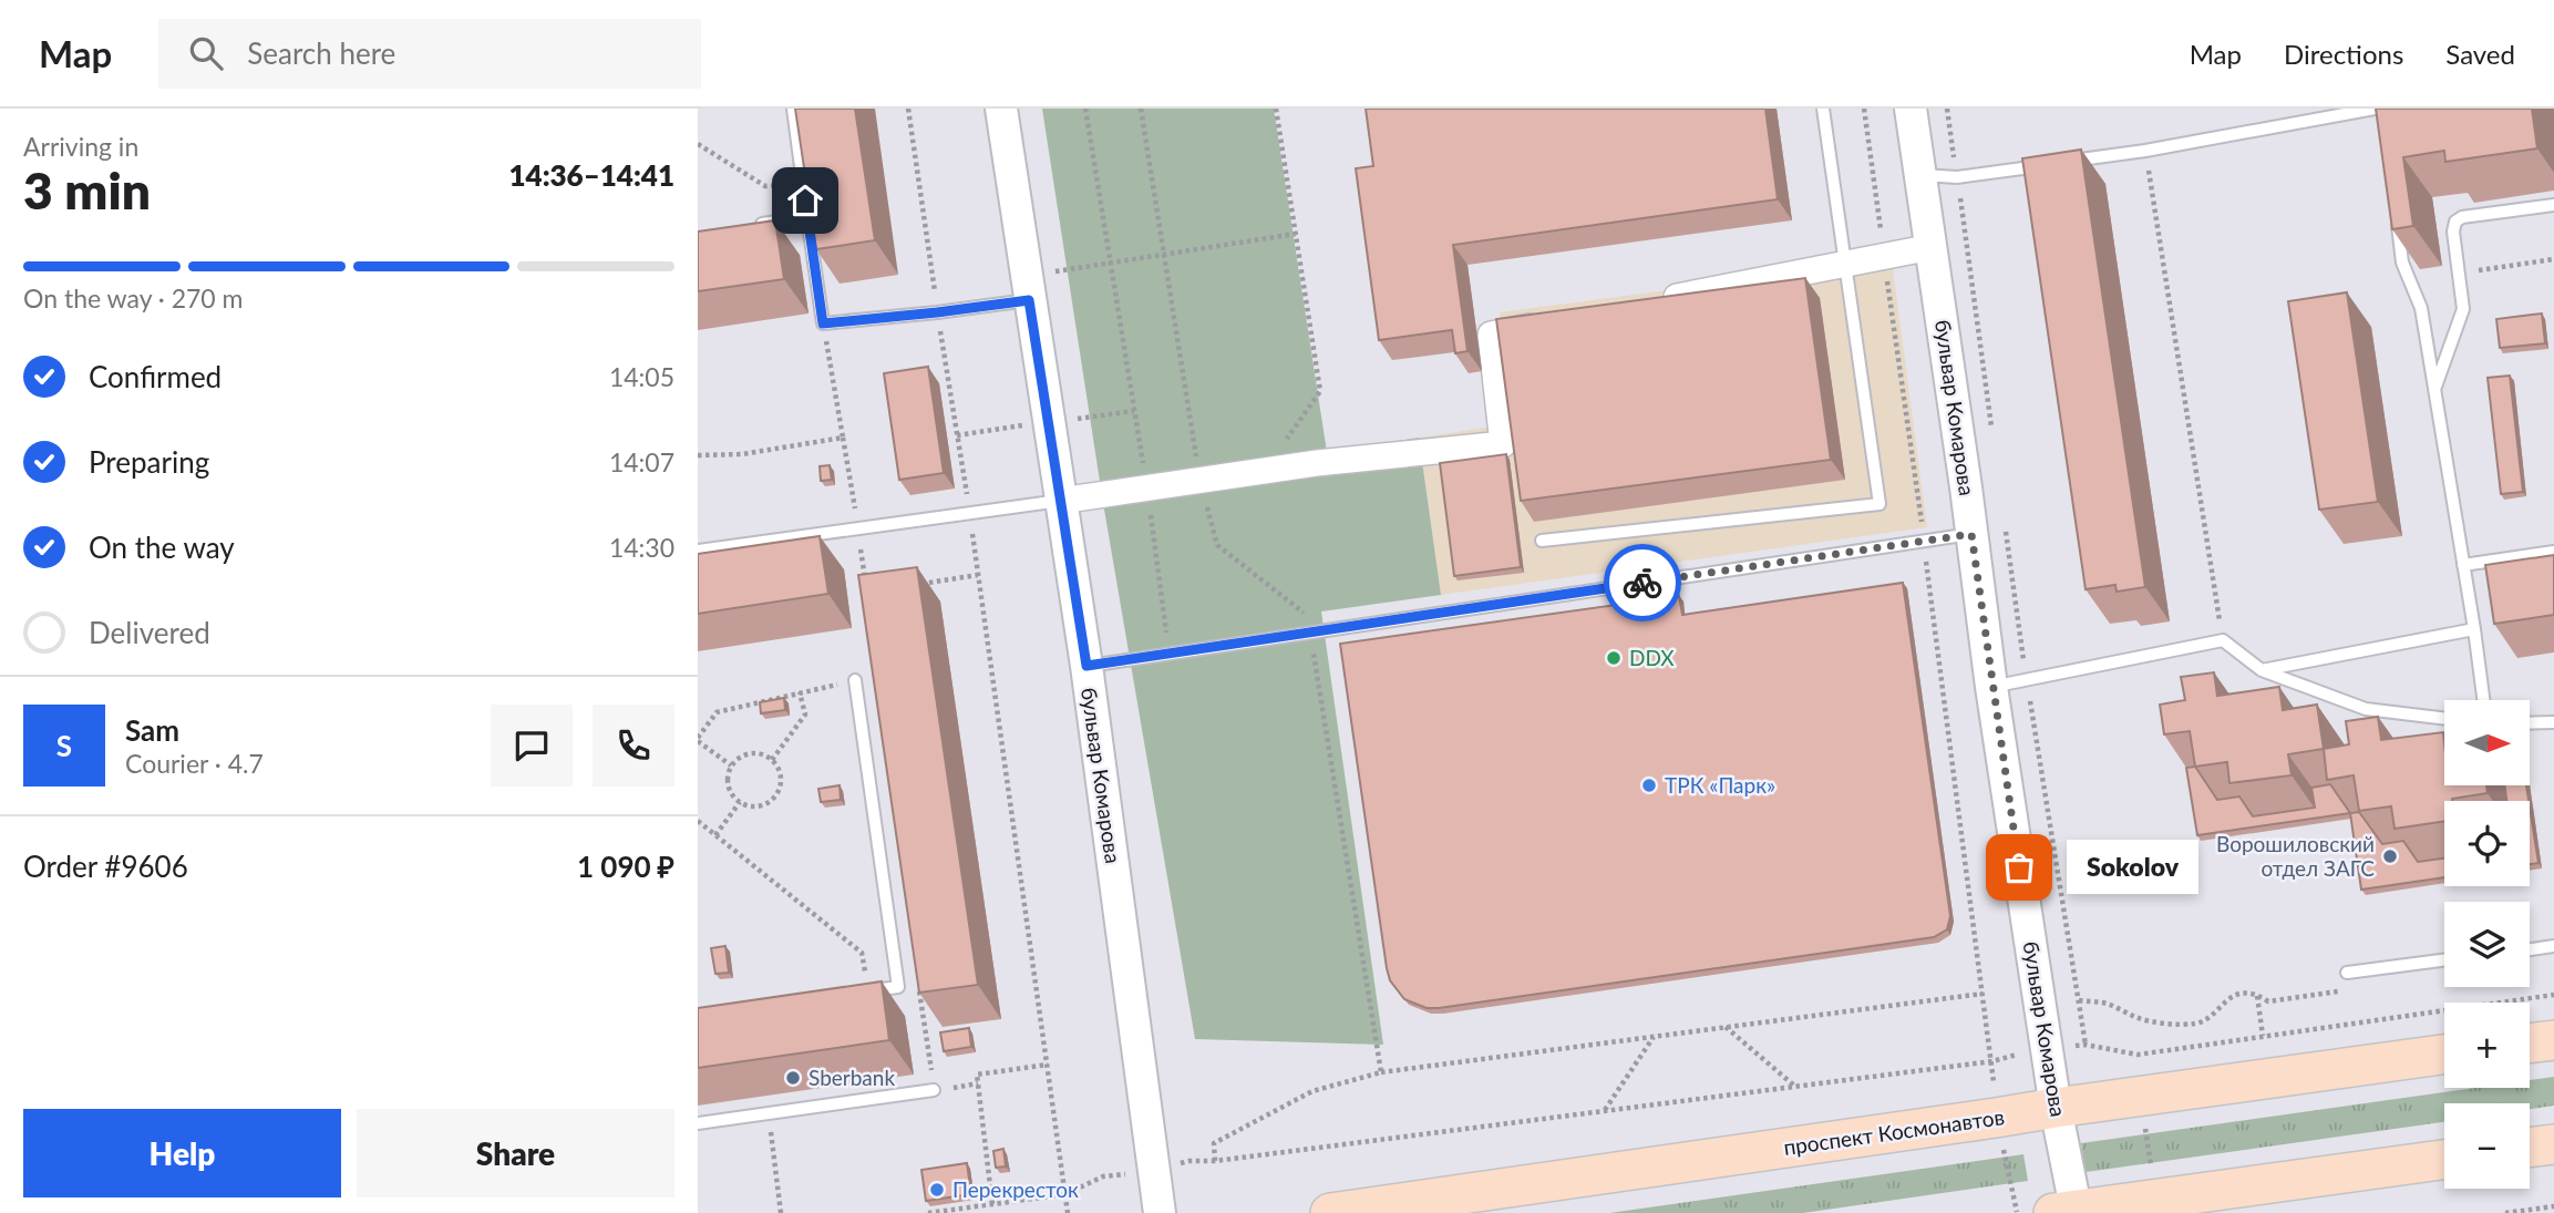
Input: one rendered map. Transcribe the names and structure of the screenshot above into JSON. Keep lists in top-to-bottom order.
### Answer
{
  "streets": {
    "main road": ["проспект Космонавтов"],
    "street": ["бульвар Комарова"]
  },
  "crossings": [
    ["бульвар Комарова", "проспект Космонавтов"]
  ],
  "places": [
    "DDX",
    "ТРК «Парк»",
    "Ворошиловский отдел ЗАГС",
    "Sokolov",
    "Sberbank",
    "Перекресток"
  ],
  "north": "right",
  "page": {
    "header": "Map",
    "search": "Search here",
    "nav": ["Map", "Directions", "Saved"],
    "heading": ["3 min", "Arriving in", "14:36–14:41"],
    "panel": [
      "Sam",
      "Courier · 4.7",
      "Order #9606",
      "1 090 ₽"
    ],
    "bar": "On the way · 270 m",
    "list": [
      ["Confirmed", "14:05"],
      ["Preparing", "14:07"],
      ["On the way", "14:30"],
      "Delivered"
    ],
    "map_buttons": ["+", "−"],
    "round": "S",
    "bubble": "Sokolov",
    "buttons": ["Help", "Share"]
  }
}
